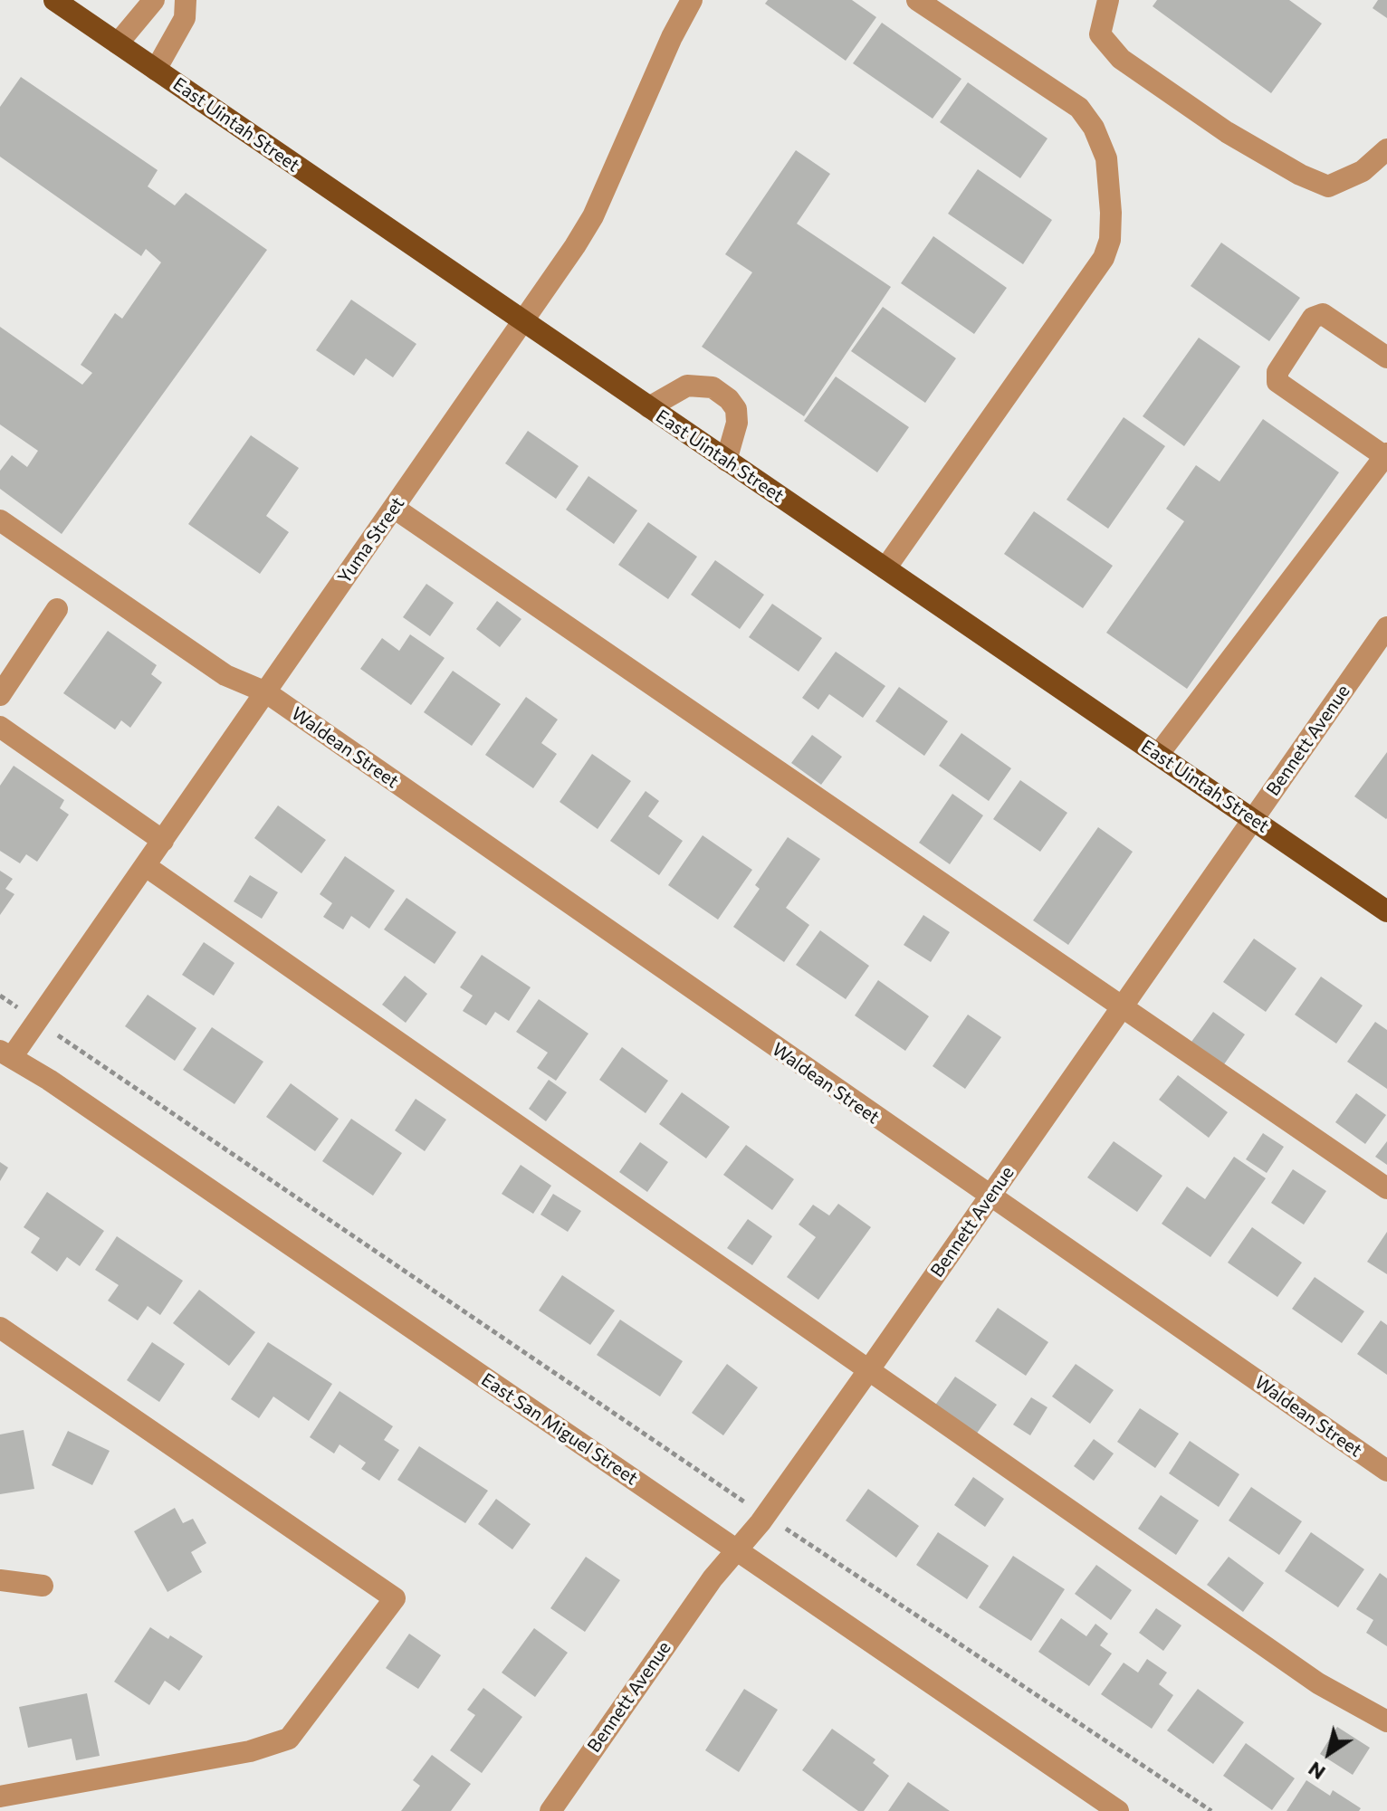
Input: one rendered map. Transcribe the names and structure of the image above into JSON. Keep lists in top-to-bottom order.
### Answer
{
  "streets": {
    "main road": ["East Uintah Street"],
    "street": [
      "Yuma Street",
      "Bennett Avenue",
      "Waldean Street",
      "East San Miguel Street"
    ]
  },
  "crossings": [
    ["East Uintah Street", "Yuma Street"],
    ["East Uintah Street", "Bennett Avenue"],
    ["Yuma Street", "Waldean Street"],
    ["Yuma Street", "East San Miguel Street"],
    ["Bennett Avenue", "Waldean Street"],
    ["Bennett Avenue", "East San Miguel Street"]
  ],
  "north": "bottom left"
}
